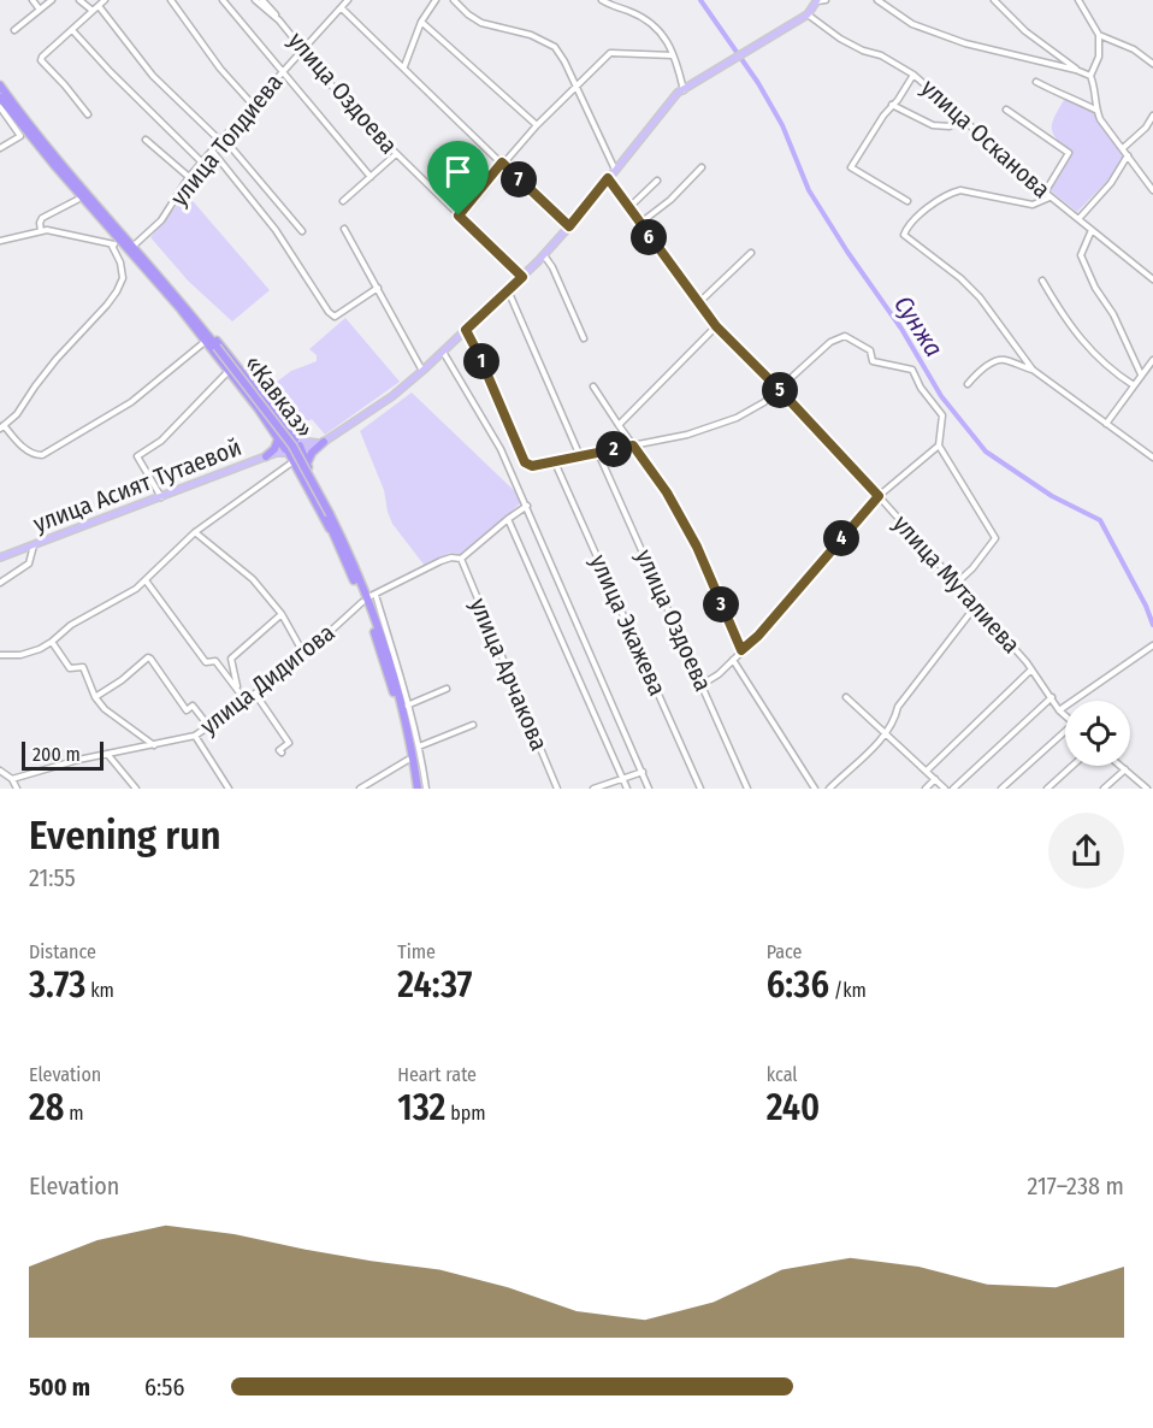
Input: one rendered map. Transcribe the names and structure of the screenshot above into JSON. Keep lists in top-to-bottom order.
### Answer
{
  "streets": {
    "highway": ["«Кавказ»"],
    "main road": ["улица Асият Тутаевой"],
    "street": [
      "улица Оздоева",
      "улица Осканова",
      "улица Толдиева",
      "улица Муталиева",
      "улица Экажева",
      "улица Арчакова",
      "улица Дидигова"
    ]
  },
  "crossings": [
    ["улица Оздоева", "улица Толдиева"],
    ["улица Толдиева", "«Кавказ»"],
    ["«Кавказ»", "улица Асият Тутаевой"],
    ["«Кавказ»", "улица Дидигова"]
  ],
  "water": ["Сунжа"],
  "scale_bar": "200 m",
  "page": {
    "pins": [
      "7",
      "6",
      "1",
      "5",
      "2",
      "4",
      "3"
    ],
    "scale": "200 m",
    "heading": ["Evening run", "21:55"],
    "stats": [
      ["Distance", "3.73 km"],
      ["Time", "24:37"],
      ["Pace", "6:36 /km"],
      ["Elevation", "28 m"],
      ["Heart rate", "132 bpm"],
      ["kcal", "240"]
    ],
    "chart": ["Elevation", "217–238 m"],
    "list": [
      {
        "name": "500 m",
        "note": "6:56"
      }
    ]
  }
}
